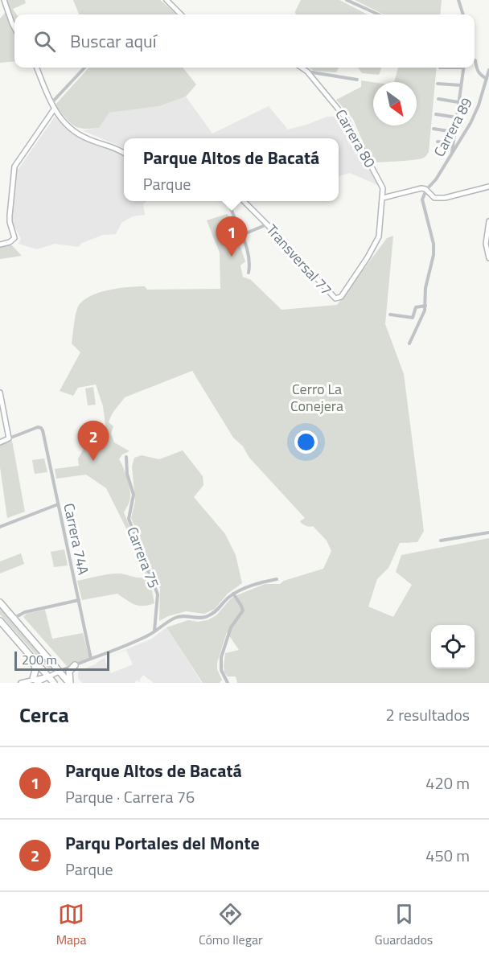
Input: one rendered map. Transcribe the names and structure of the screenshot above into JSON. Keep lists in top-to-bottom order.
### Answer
{
  "streets": {
    "street": [
      "Carrera 89",
      "Carrera 80",
      "Transversal 77",
      "Carrera 74A",
      "Carrera 75"
    ]
  },
  "crossings": [
    ["Carrera 80", "Transversal 77"]
  ],
  "parks": ["Cerro La Conejera"],
  "scale_bar": "200 m",
  "north": "bottom right",
  "page": {
    "search": "Buscar aquí",
    "popup": ["Parque Altos de Bacatá", "Parque"],
    "pins": ["1", "2"],
    "scale": "200 m",
    "heading": ["Cerca", "2 resultados"],
    "list": [
      {
        "mark": "1",
        "name": "Parque Altos de Bacatá",
        "note": "Parque · Carrera 76",
        "value": "420 m"
      },
      {
        "mark": "2",
        "name": "Parqu Portales del Monte",
        "note": "Parque",
        "value": "450 m"
      }
    ],
    "nav": ["Mapa", "Cómo llegar", "Guardados"]
  }
}
